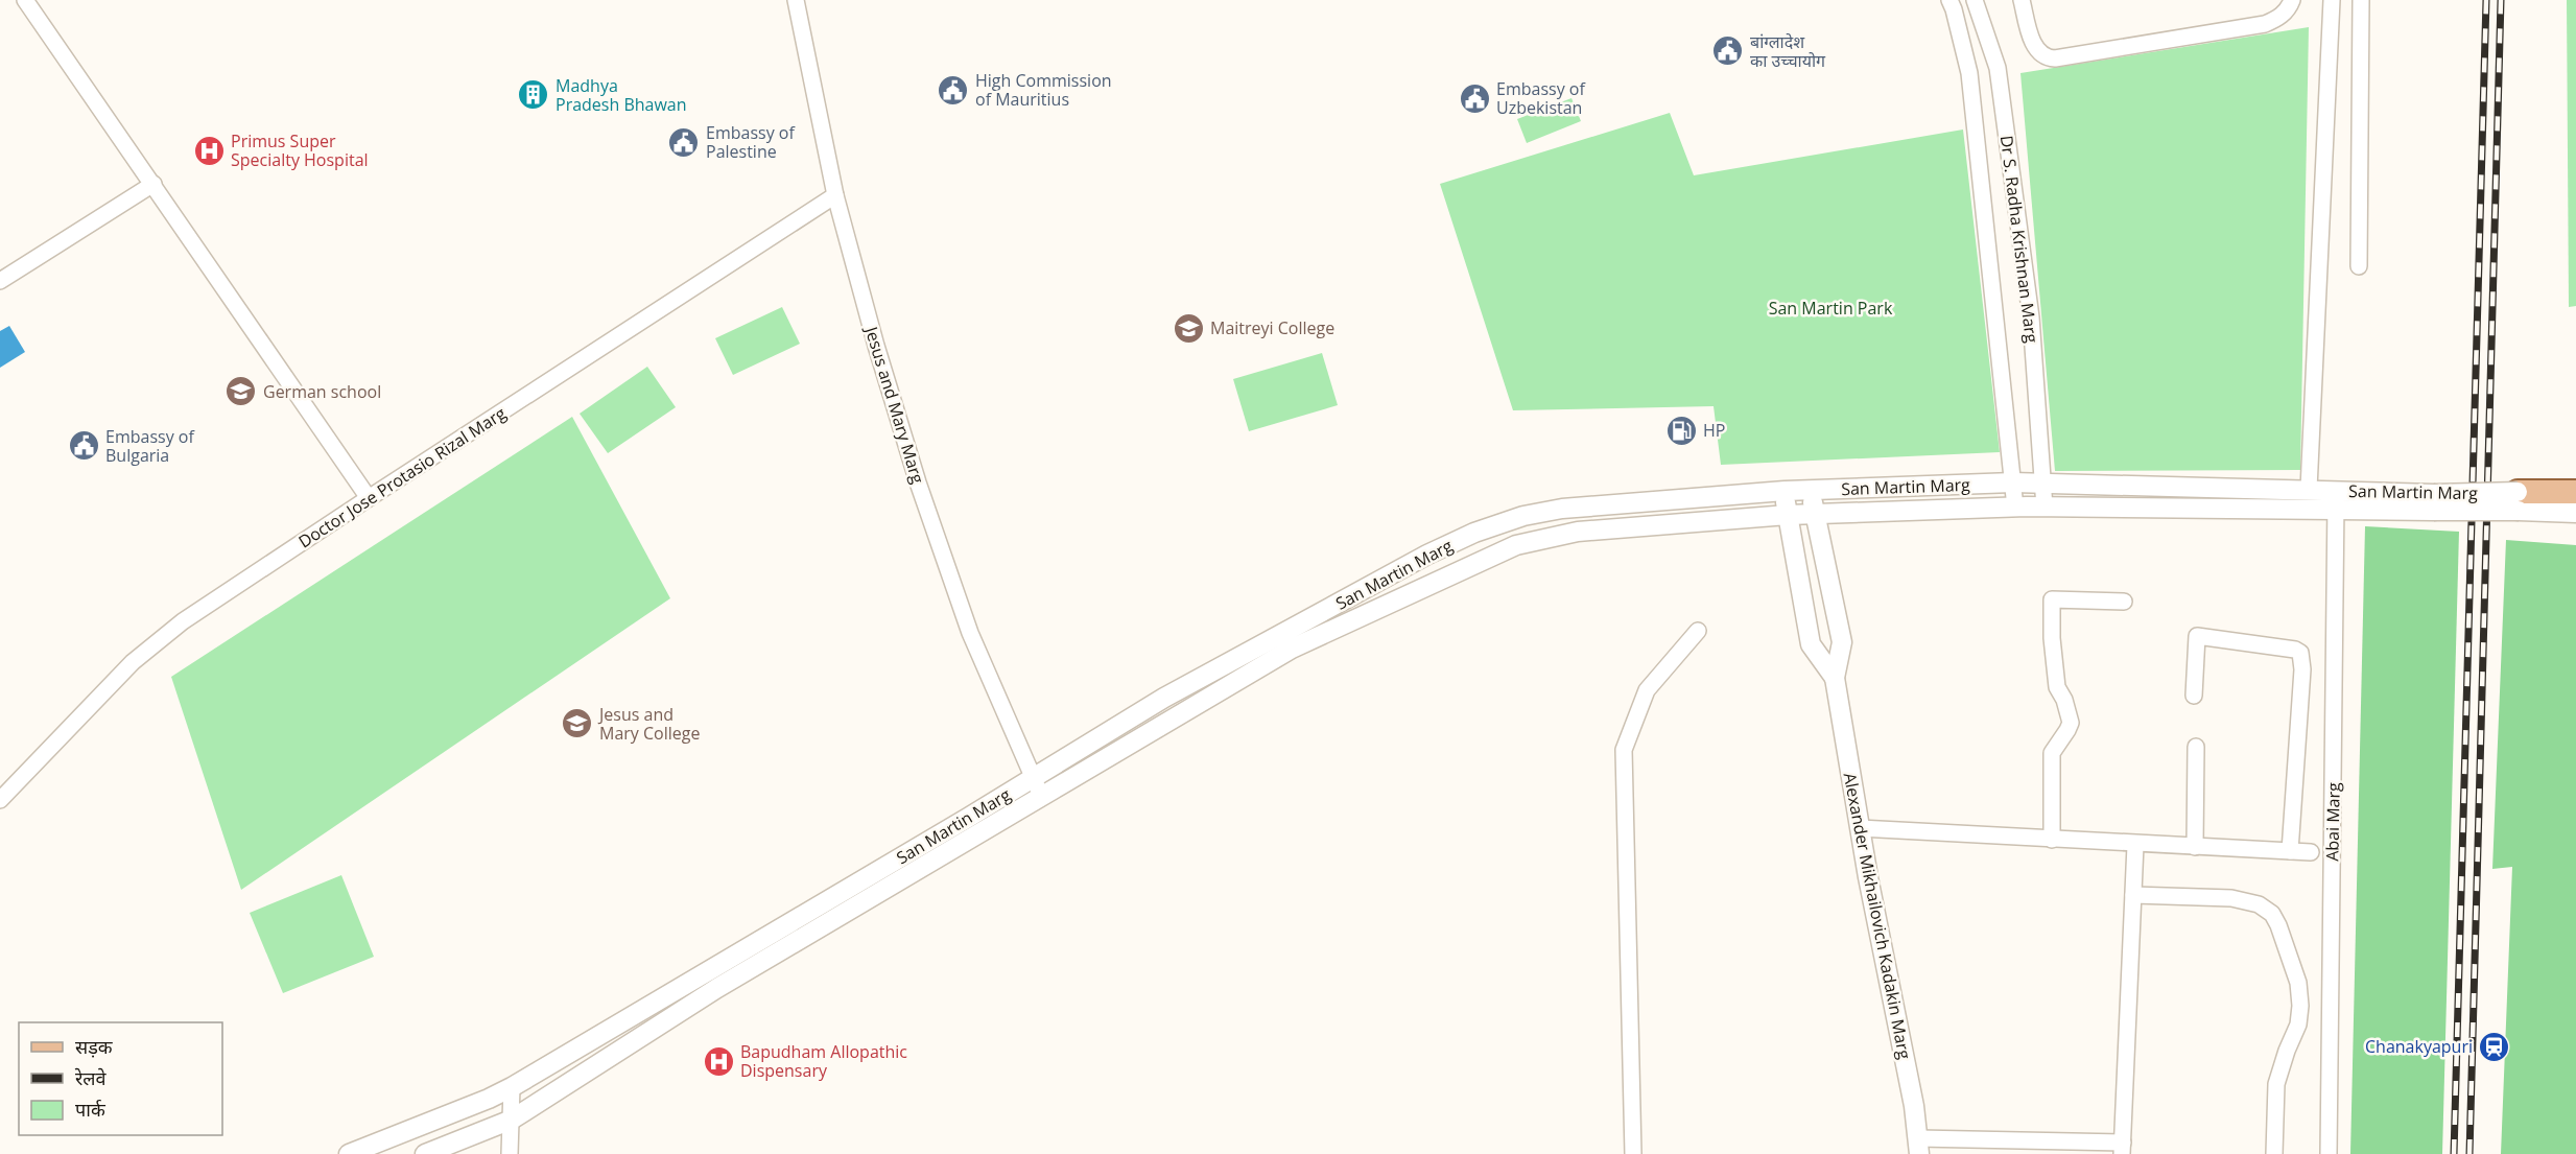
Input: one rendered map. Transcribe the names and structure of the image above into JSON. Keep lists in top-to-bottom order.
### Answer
{
  "streets": {
    "street": [
      "Dr S. Radha Krishnan Marg",
      "Jesus and Mary Marg",
      "Doctor Jose Protasio Rizal Marg",
      "San Martin Marg",
      "Abai Marg",
      "Alexander Mikhailovich Kadakin Marg"
    ]
  },
  "crossings": [
    ["Dr S. Radha Krishnan Marg", "San Martin Marg"],
    ["Jesus and Mary Marg", "Doctor Jose Protasio Rizal Marg"],
    ["Jesus and Mary Marg", "San Martin Marg"],
    ["San Martin Marg", "Abai Marg"]
  ],
  "parks": ["San Martin Park"],
  "places": {
    "public building": [
      "बांग्लादेश का उच्चायोग",
      "High Commission of Mauritius",
      "Embassy of Uzbekistan",
      "Embassy of Palestine",
      "Embassy of Bulgaria"
    ],
    "building": ["Madhya Pradesh Bhawan"],
    "hospital": ["Primus Super Specialty Hospital", "Bapudham Allopathic Dispensary"],
    "school or university": ["Maitreyi College", "German school", "Jesus and Mary College"],
    "fuel station": ["HP"],
    "station": ["Chanakyapuri"]
  },
  "legend": ["सड़क", "रेलवे", "पार्क"]
}
